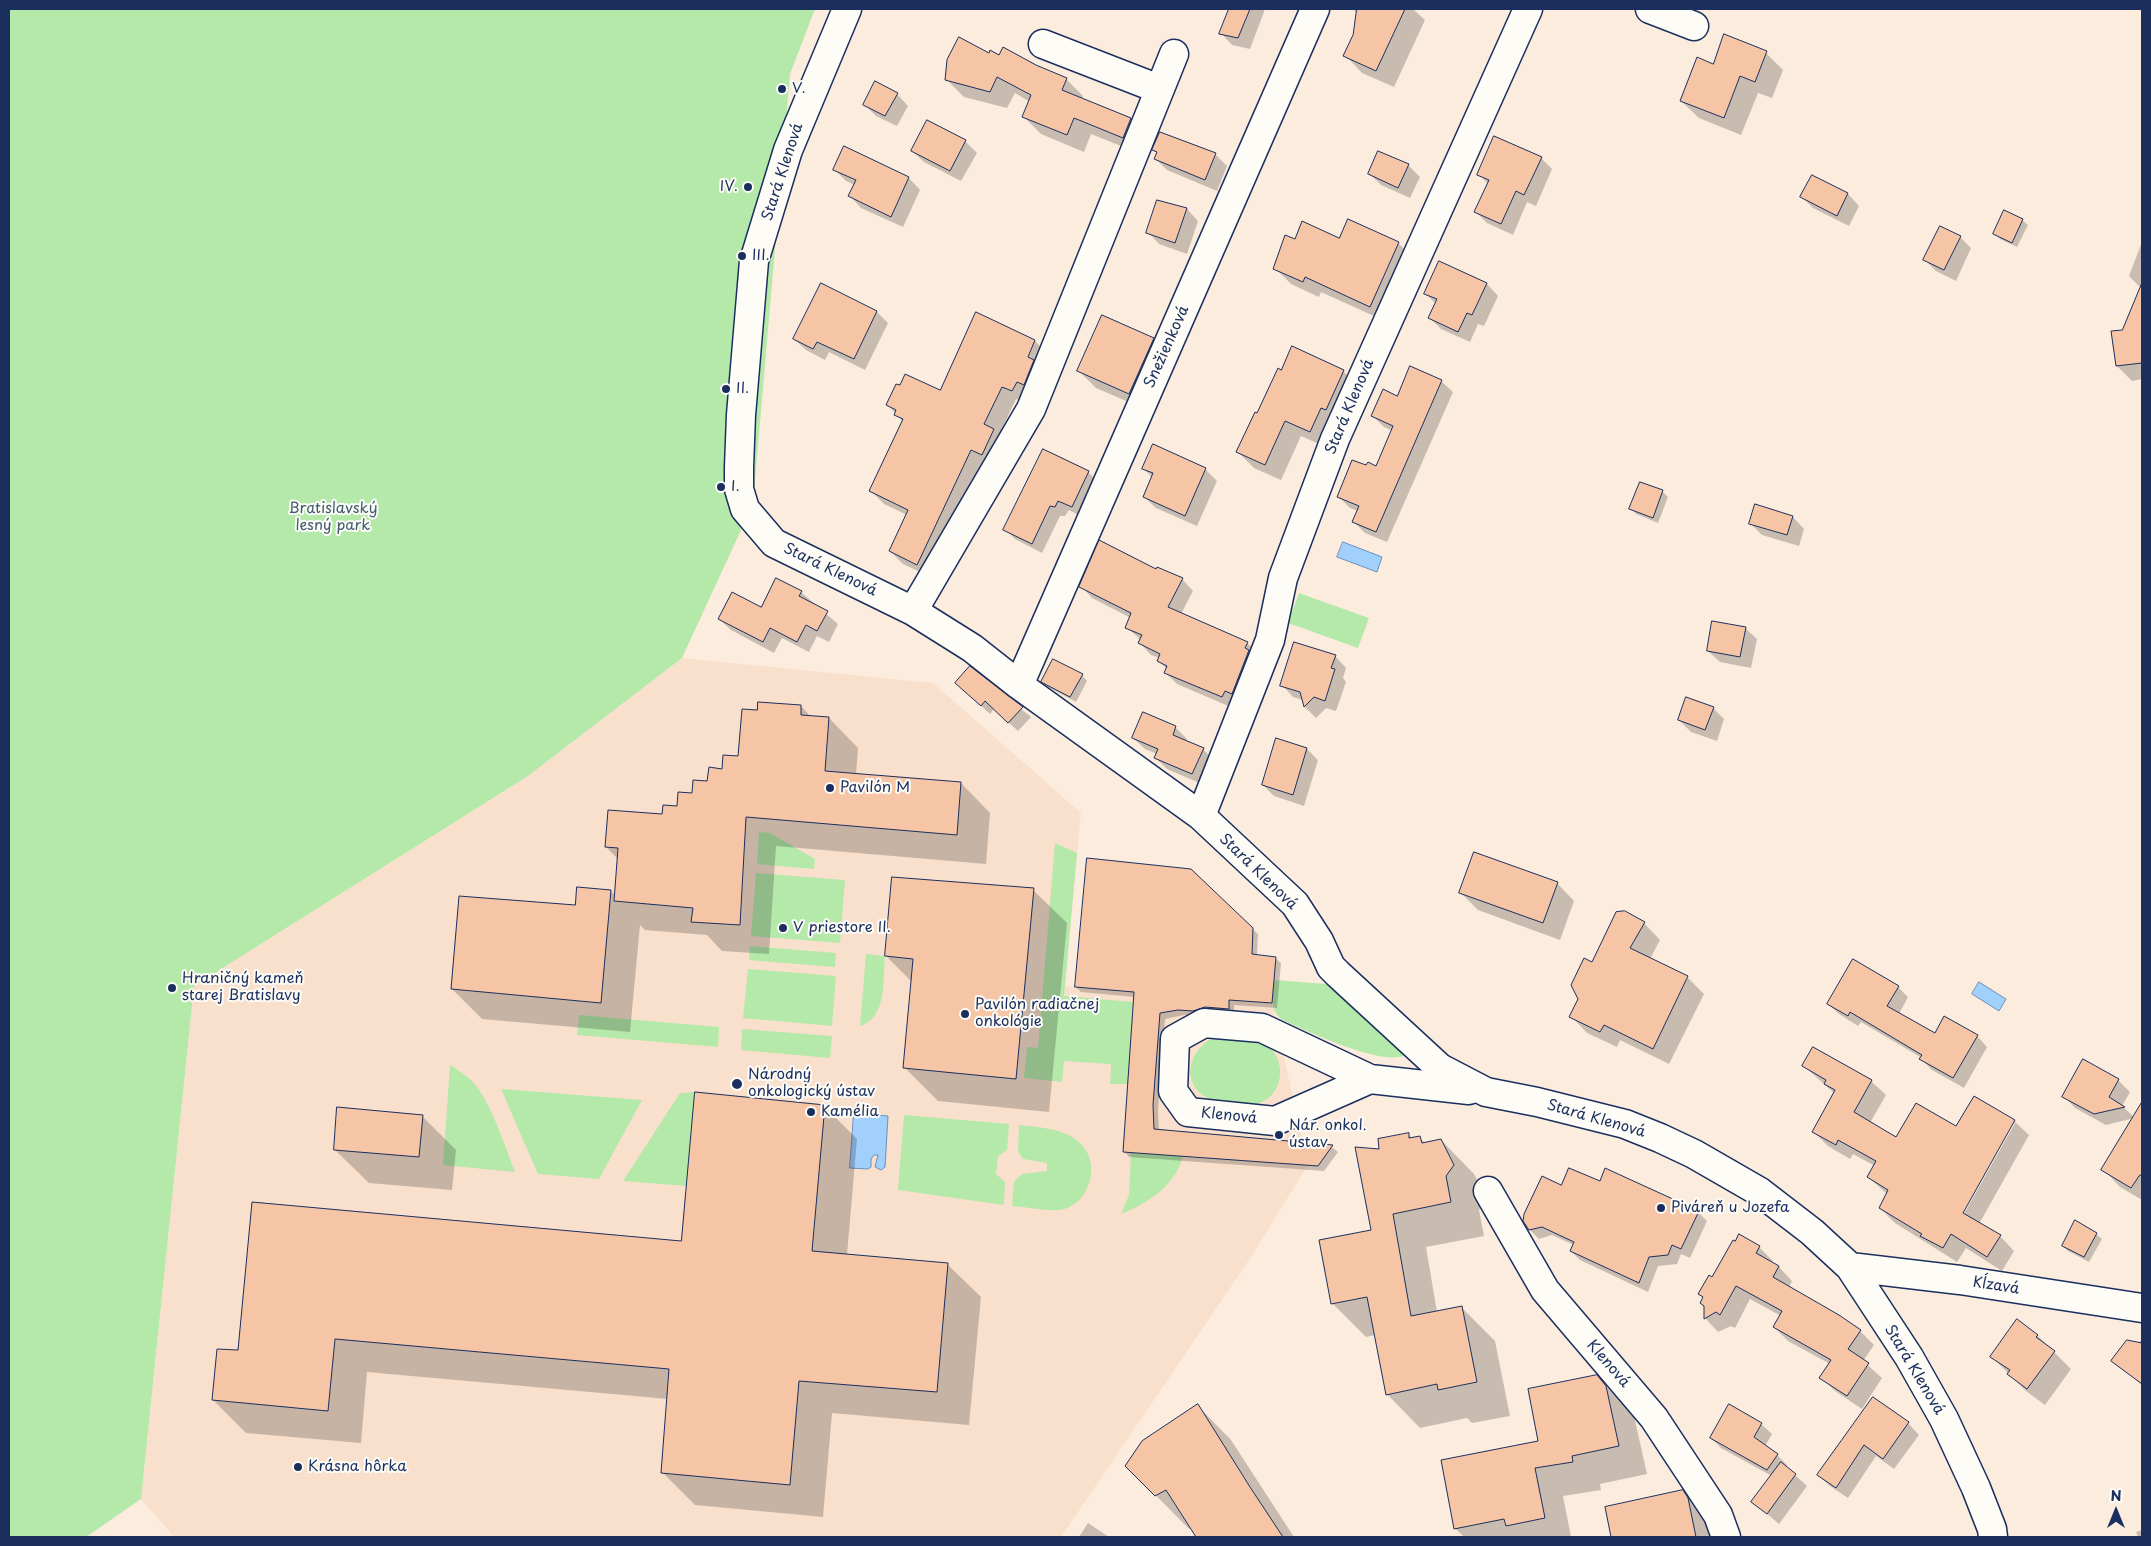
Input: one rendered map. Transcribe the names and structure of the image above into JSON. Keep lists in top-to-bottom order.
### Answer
{
  "streets": {
    "street": [
      "Stará Klenová",
      "Snežienková",
      "Klenová",
      "Kĺzavá"
    ]
  },
  "crossings": [
    ["Stará Klenová", "Snežienková"],
    ["Stará Klenová", "Klenová"],
    ["Stará Klenová", "Kĺzavá"]
  ],
  "parks": ["Bratislavský lesný park"],
  "places": [
    "V.",
    "IV.",
    "III.",
    "II.",
    "I.",
    "Pavilón M",
    "V priestore II.",
    "Hraničný kameň starej Bratislavy",
    "Pavilón radiačnej onkológie",
    "Národný onkologický ústav",
    "Kamélia",
    "Nár. onkol. ústav",
    "Piváreň u Jozefa",
    "Krásna hôrka"
  ],
  "north": "top"
}
